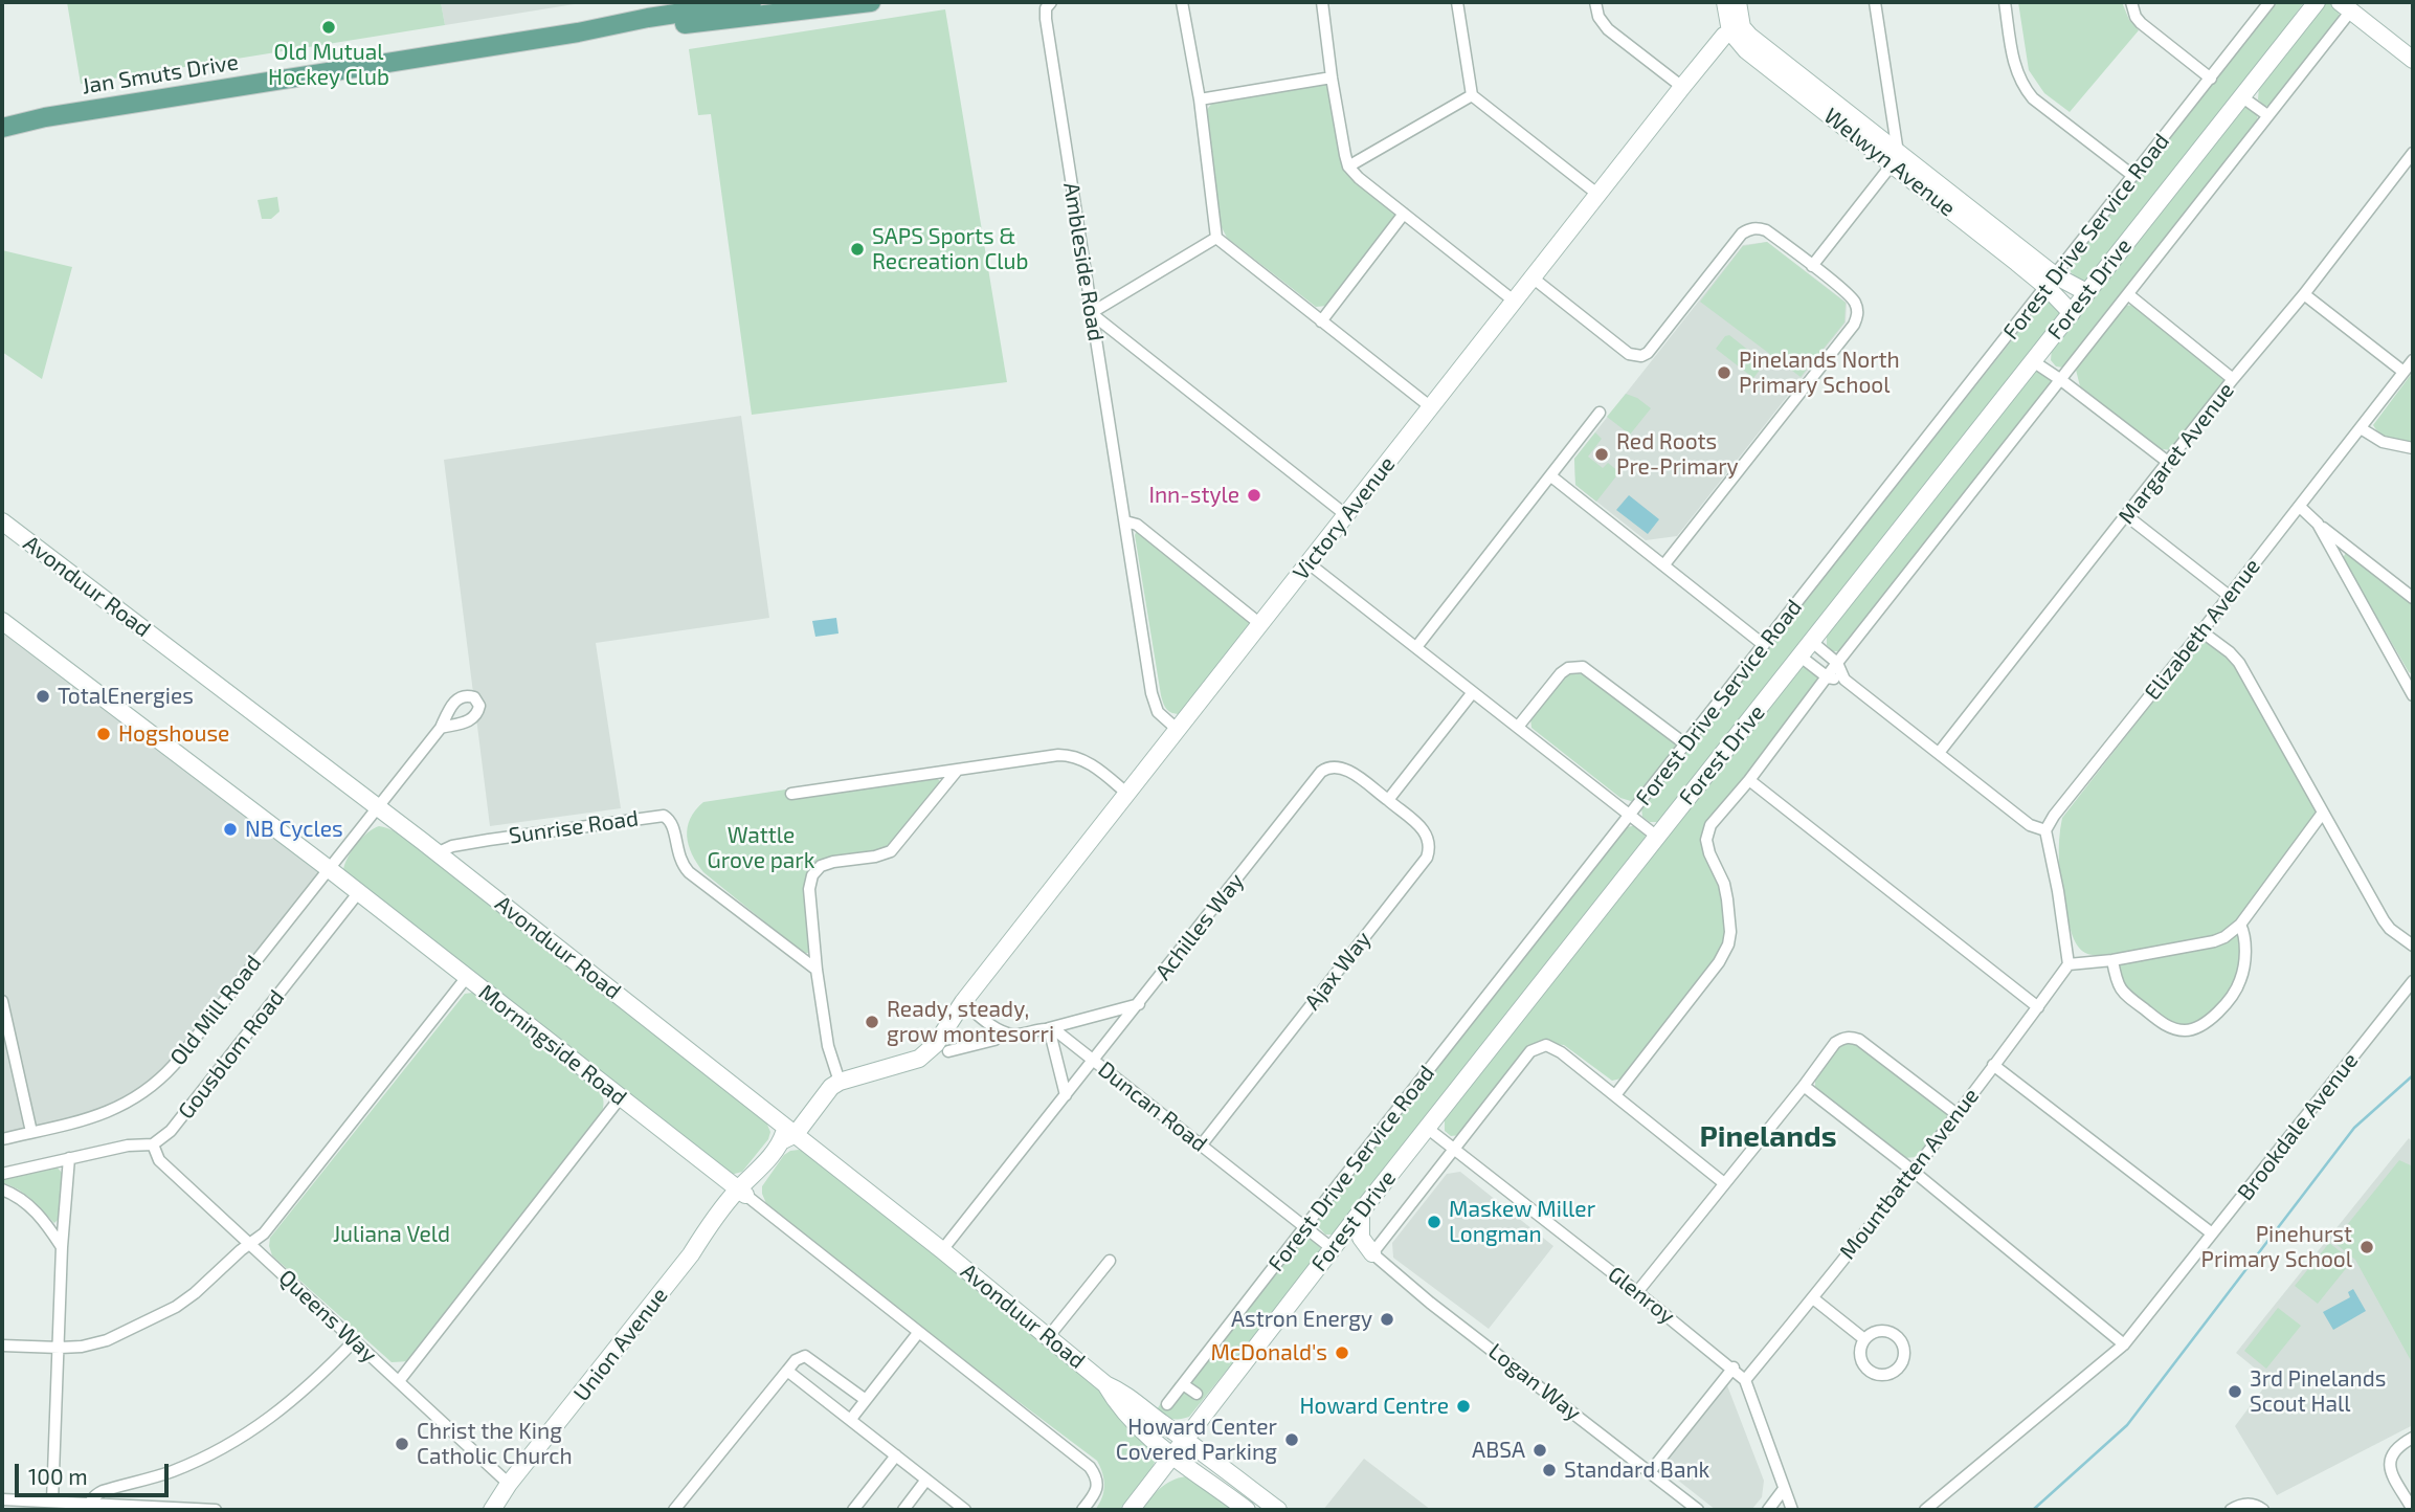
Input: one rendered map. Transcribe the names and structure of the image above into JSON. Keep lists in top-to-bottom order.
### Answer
{
  "streets": {
    "main road": ["Jan Smuts Drive"],
    "street": [
      "Welwyn Avenue",
      "Forest Drive Service Road",
      "Ambleside Road",
      "Forest Drive",
      "Margaret Avenue",
      "Victory Avenue",
      "Avonduur Road",
      "Elizabeth Avenue",
      "Sunrise Road",
      "Achilles Way",
      "Ajax Way",
      "Old Mill Road",
      "Morningside Road",
      "Gousblom Road",
      "Duncan Road",
      "Brookdale Avenue",
      "Mountbatten Avenue",
      "Glenroy",
      "Queens Way",
      "Union Avenue",
      "Logan Way"
    ]
  },
  "crossings": [
    ["Welwyn Avenue", "Forest Drive Service Road"],
    ["Welwyn Avenue", "Forest Drive"],
    ["Welwyn Avenue", "Victory Avenue"],
    ["Forest Drive Service Road", "Duncan Road"],
    ["Ambleside Road", "Victory Avenue"],
    ["Forest Drive", "Avonduur Road"],
    ["Forest Drive", "Duncan Road"],
    ["Forest Drive", "Glenroy"],
    ["Victory Avenue", "Avonduur Road"],
    ["Victory Avenue", "Union Avenue"],
    ["Avonduur Road", "Sunrise Road"],
    ["Avonduur Road", "Achilles Way"],
    ["Avonduur Road", "Old Mill Road"],
    ["Avonduur Road", "Union Avenue"],
    ["Achilles Way", "Ajax Way"],
    ["Achilles Way", "Duncan Road"],
    ["Ajax Way", "Duncan Road"],
    ["Old Mill Road", "Morningside Road"],
    ["Morningside Road", "Gousblom Road"],
    ["Morningside Road", "Union Avenue"],
    ["Gousblom Road", "Queens Way"],
    ["Mountbatten Avenue", "Glenroy"],
    ["Queens Way", "Union Avenue"]
  ],
  "districts": ["Pinelands"],
  "parks": ["Wattle Grove park", "Juliana Veld"],
  "places": [
    "Old Mutual Hockey Club",
    "SAPS Sports & Recreation Club",
    "Pinelands North Primary School",
    "Red Roots Pre-Primary",
    "Inn-style",
    "TotalEnergies",
    "Hogshouse",
    "NB Cycles",
    "Ready, steady, grow montesorri",
    "Maskew Miller Longman",
    "Pinehurst Primary School",
    "Astron Energy",
    "McDonald's",
    "3rd Pinelands Scout Hall",
    "Howard Centre",
    "Howard Center Covered Parking",
    "Christ the King Catholic Church",
    "ABSA",
    "Standard Bank"
  ],
  "scale_bar": "100 m"
}
